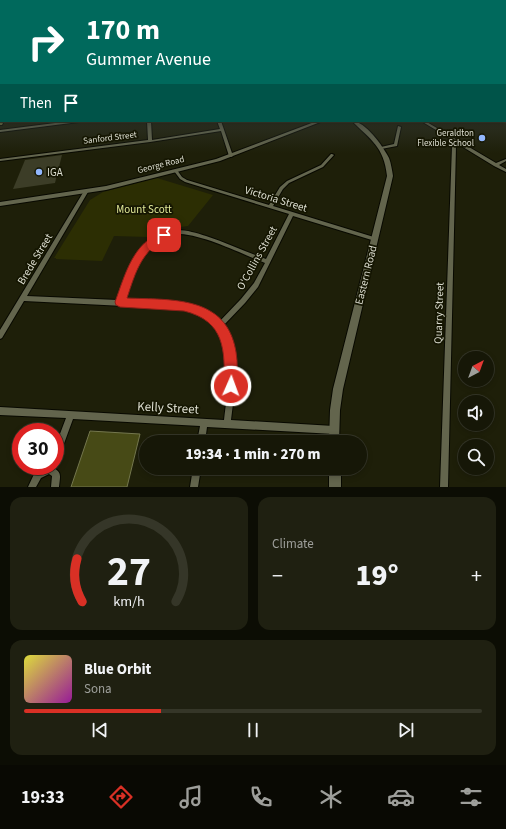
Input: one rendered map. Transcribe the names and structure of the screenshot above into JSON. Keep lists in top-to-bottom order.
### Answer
{
  "streets": {
    "street": [
      "Sanford Street",
      "George Road",
      "Victoria Street",
      "O'Collins Street",
      "Brede Street",
      "Eastern Road",
      "Quarry Street",
      "Kelly Street"
    ]
  },
  "crossings": [
    ["George Road", "Victoria Street"],
    ["George Road", "Brede Street"],
    ["Victoria Street", "O'Collins Street"],
    ["Victoria Street", "Eastern Road"],
    ["Eastern Road", "Kelly Street"]
  ],
  "parks": ["Mount Scott"],
  "places": ["Geraldton Flexible School", "IGA"],
  "north": "top right",
  "page": {
    "turn": ["170 m", "Gummer Avenue"],
    "then": "Then",
    "limit": "30",
    "trip": "19:34 · 1 min · 270 m",
    "tile": "Climate",
    "heat": ["−", "19°", "+"],
    "song": ["Blue Orbit", "Sona"],
    "tabs": "19:33",
    "gauge": ["27", "km/h"]
  }
}
